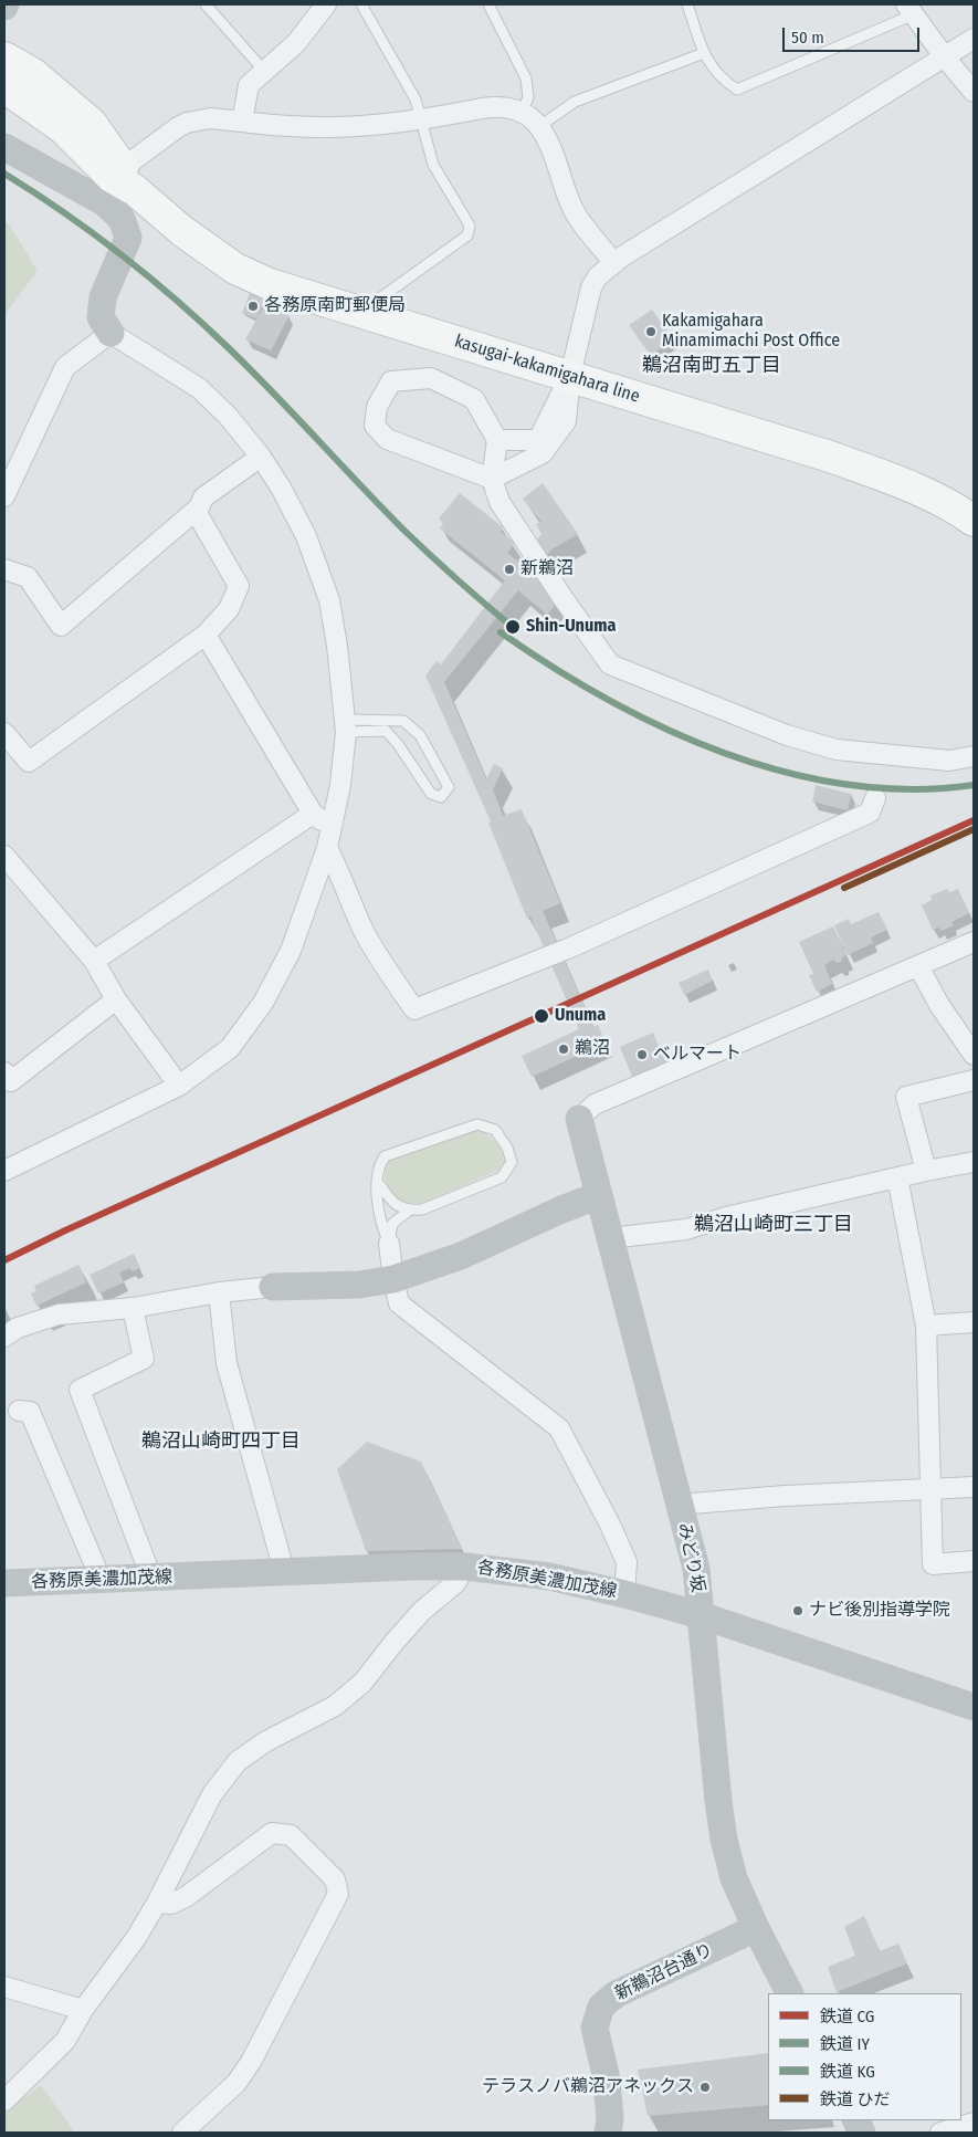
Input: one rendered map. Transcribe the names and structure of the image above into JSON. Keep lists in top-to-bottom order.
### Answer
{
  "streets": {
    "main road": ["kasugai-kakamigahara line"],
    "street": ["みどり坂", "各務原美濃加茂線", "新鵜沼台通り"]
  },
  "crossings": [
    ["みどり坂", "各務原美濃加茂線"],
    ["みどり坂", "新鵜沼台通り"]
  ],
  "districts": ["鵜沼南町五丁目", "鵜沼山崎町三丁目", "鵜沼山崎町四丁目"],
  "places": [
    "各務原南町郵便局",
    "Kakamigahara Minamimachi Post Office",
    "新鵜沼",
    "Shin-Unuma",
    "Unuma",
    "鵜沼",
    "ベルマート",
    "ナビ後別指導学院",
    "テラスノバ鵜沼アネックス"
  ],
  "lines": [
    "rail line IY",
    "rail line KG",
    "rail line CG",
    "rail line ひだ"
  ],
  "legend": [
    "鉄道 CG",
    "鉄道 IY",
    "鉄道 KG",
    "鉄道 ひだ"
  ],
  "scale_bar": "50 m"
}
